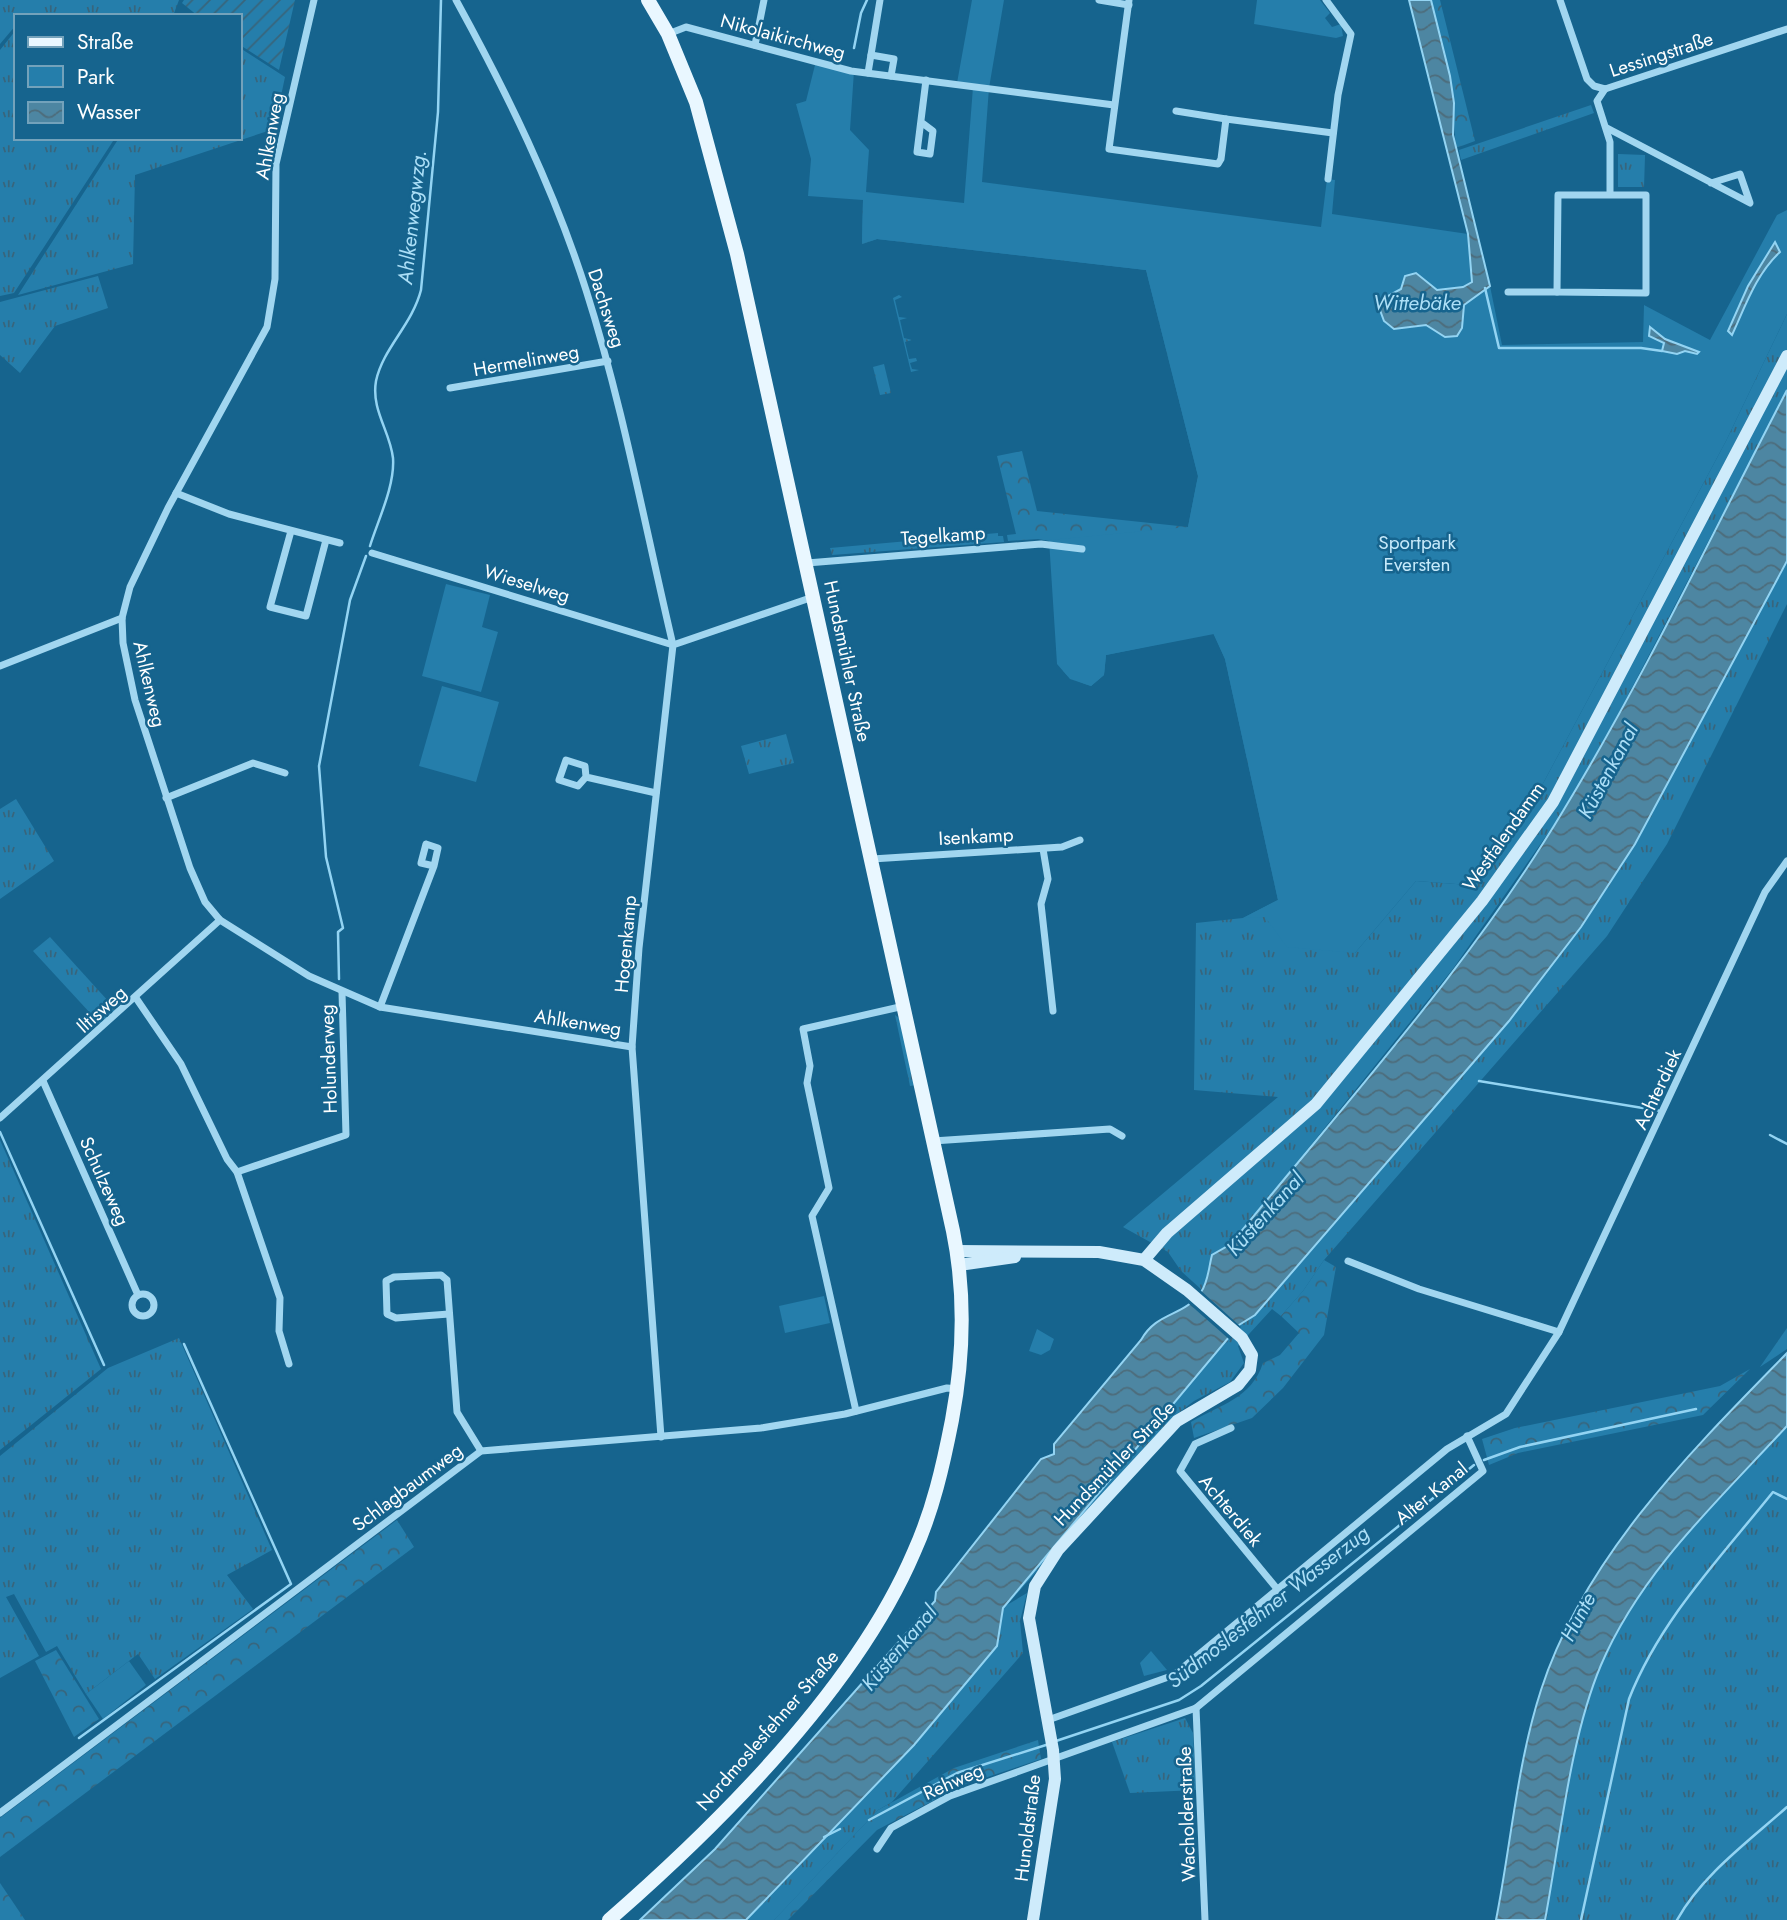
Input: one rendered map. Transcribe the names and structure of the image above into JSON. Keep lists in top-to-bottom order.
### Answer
{
  "streets": {
    "main road": ["Hundsmühler Straße", "Nordmoslesfehner Straße"],
    "street": [
      "Nikolaikirchweg",
      "Lessingstraße",
      "Ahlkenweg",
      "Dachsweg",
      "Hermelinweg",
      "Tegelkamp",
      "Wieselweg",
      "Isenkamp",
      "Westfalendamm",
      "Hogenkamp",
      "Iltisweg",
      "Holunderweg",
      "Achterdiek",
      "Schulzeweg",
      "Schlagbaumweg",
      "Alter Kanal",
      "Rehweg",
      "Wacholderstraße",
      "Hunoldstraße"
    ]
  },
  "crossings": [
    ["Nikolaikirchweg", "Hundsmühler Straße"],
    ["Ahlkenweg", "Hogenkamp"],
    ["Ahlkenweg", "Iltisweg"],
    ["Ahlkenweg", "Holunderweg"],
    ["Dachsweg", "Hermelinweg"],
    ["Dachsweg", "Wieselweg"],
    ["Dachsweg", "Hogenkamp"],
    ["Tegelkamp", "Hundsmühler Straße"],
    ["Wieselweg", "Hogenkamp"],
    ["Hundsmühler Straße", "Isenkamp"],
    ["Hundsmühler Straße", "Westfalendamm"],
    ["Hundsmühler Straße", "Achterdiek"],
    ["Hundsmühler Straße", "Alter Kanal"],
    ["Hundsmühler Straße", "Nordmoslesfehner Straße"],
    ["Hundsmühler Straße", "Rehweg"],
    ["Hundsmühler Straße", "Hunoldstraße"],
    ["Hogenkamp", "Schlagbaumweg"],
    ["Iltisweg", "Schulzeweg"],
    ["Achterdiek", "Alter Kanal"],
    ["Schlagbaumweg", "Nordmoslesfehner Straße"],
    ["Alter Kanal", "Rehweg"],
    ["Alter Kanal", "Wacholderstraße"],
    ["Alter Kanal", "Hunoldstraße"],
    ["Rehweg", "Hunoldstraße"]
  ],
  "water": [
    "Ahlkenwegwzg.",
    "Wittebäke",
    "Küstenkanal",
    "Südmoslesfehner Wasserzug",
    "Hunte"
  ],
  "parks": ["Sportpark Eversten"],
  "legend": ["Straße", "Park", "Wasser"]
}
